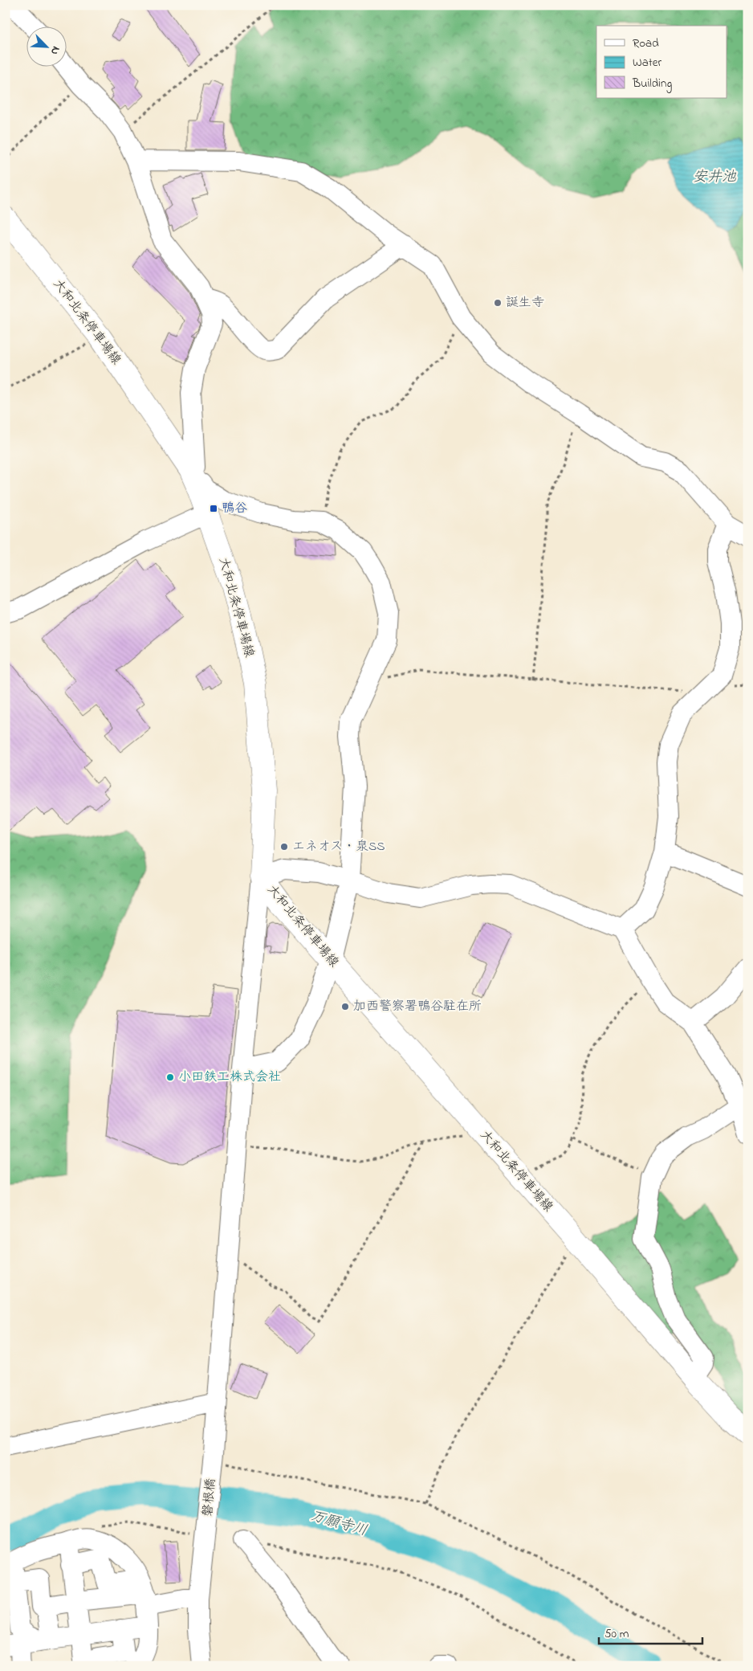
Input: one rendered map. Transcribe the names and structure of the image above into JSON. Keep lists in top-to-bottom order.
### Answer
{
  "streets": {
    "main road": ["大和北条停車場線"],
    "street": ["磐根橋"]
  },
  "crossings": [
    ["大和北条停車場線", "磐根橋"]
  ],
  "water": ["安井池", "万願寺川"],
  "places": {
    "other": [
      "誕生寺",
      "エネオス・泉SS",
      "加西警察署鴨谷駐在所",
      "小田鉄工株式会社"
    ],
    "transit": ["鴨谷"]
  },
  "legend": ["Road", "Water", "Building"],
  "scale_bar": "50 m",
  "north": "bottom right"
}
